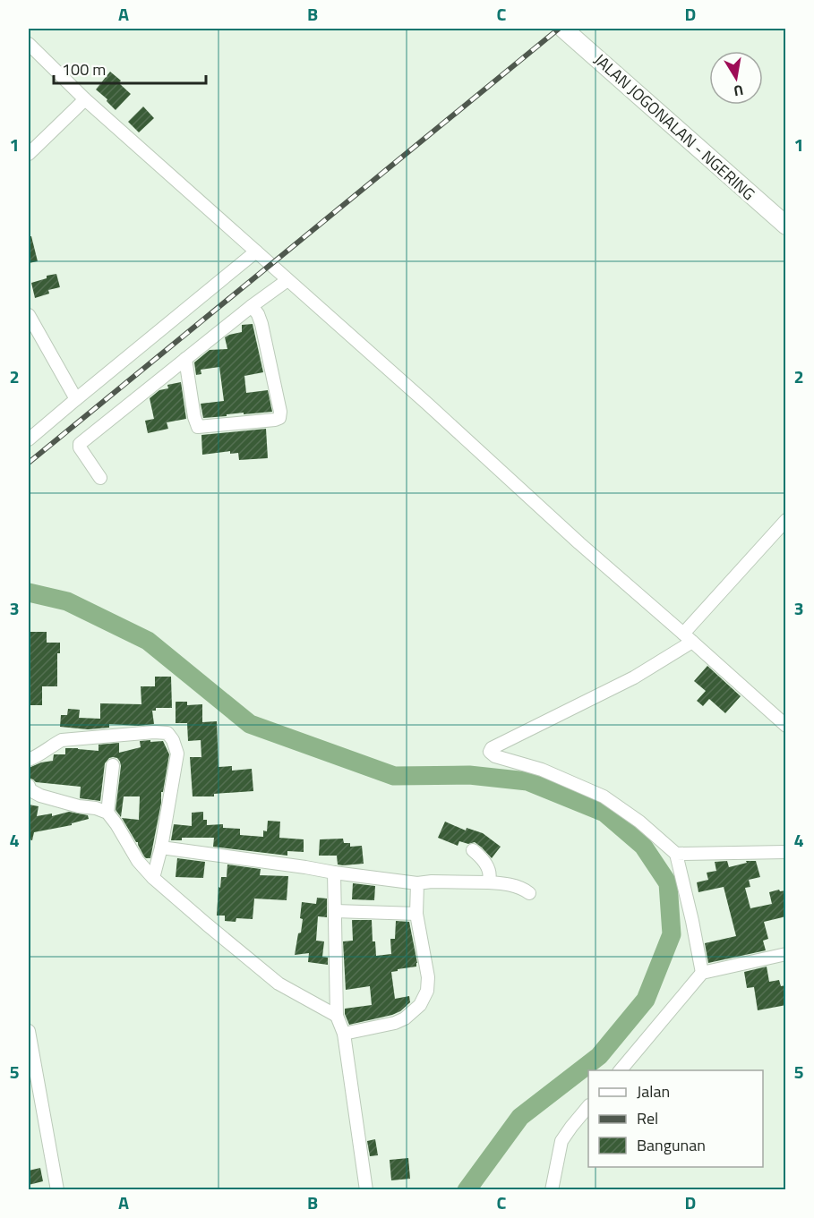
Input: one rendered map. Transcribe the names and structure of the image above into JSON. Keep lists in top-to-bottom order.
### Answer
{
  "streets": {
    "main road": ["JALAN JOGONALAN - NGERING"]
  },
  "legend": ["Jalan", "Rel", "Bangunan"],
  "scale_bar": "100 m",
  "north": "bottom",
  "grid": {
    "columns": [
      "A",
      "B",
      "C",
      "D"
    ],
    "rows": [
      "1",
      "2",
      "3",
      "4",
      "5"
    ]
  }
}
